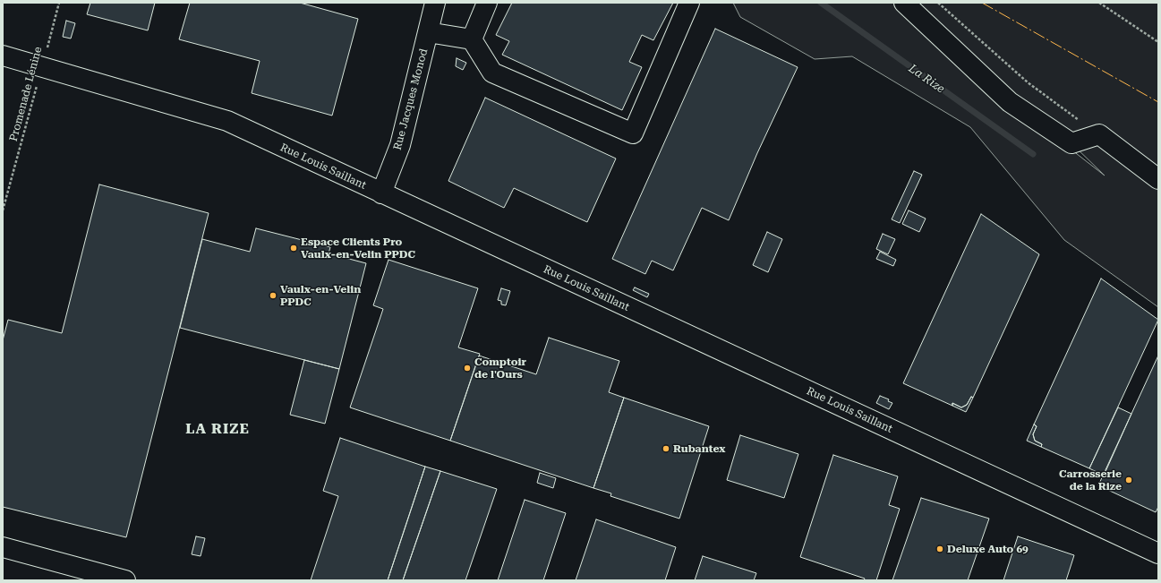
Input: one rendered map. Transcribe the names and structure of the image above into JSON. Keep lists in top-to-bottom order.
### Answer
{
  "streets": {
    "street": ["Rue Jacques Monod", "Rue Louis Saillant"],
    "path": ["Promenade Lénine"]
  },
  "crossings": [
    ["Promenade Lénine", "Rue Louis Saillant"],
    ["Rue Jacques Monod", "Rue Louis Saillant"]
  ],
  "districts": ["LA RIZE"],
  "water": ["La Rize"],
  "places": [
    "Espace Clients Pro Vaulx-en-Velin PPDC",
    "Vaulx-en-Velin PPDC",
    "Comptoir de l'Ours",
    "Rubantex",
    "Carrosserie de la Rize",
    "Deluxe Auto 69"
  ]
}
